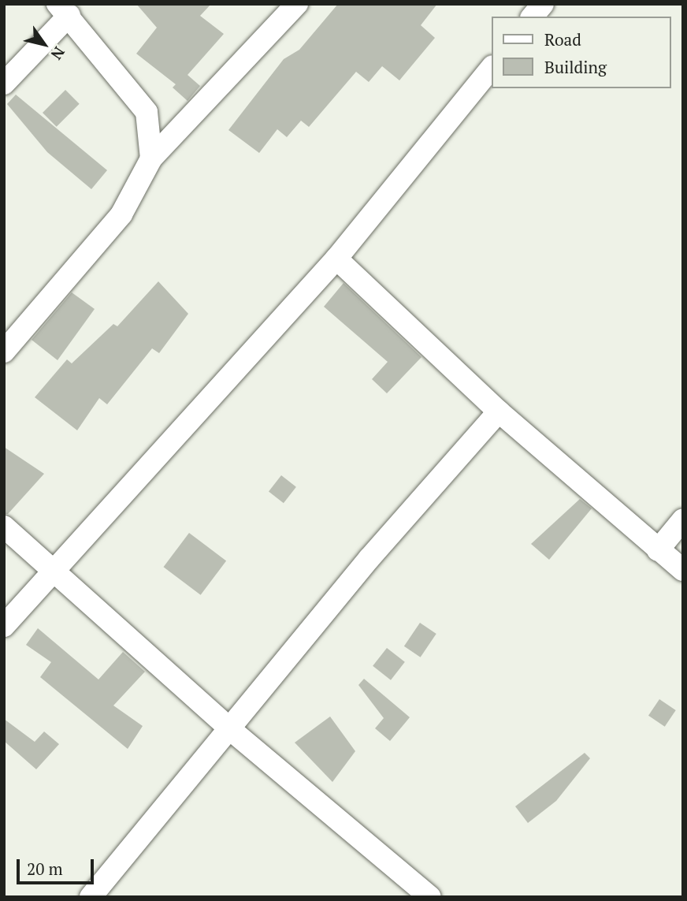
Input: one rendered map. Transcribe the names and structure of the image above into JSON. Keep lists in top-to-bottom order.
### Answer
{
  "legend": ["Road", "Building"],
  "scale_bar": "20 m",
  "north": "bottom right"
}
